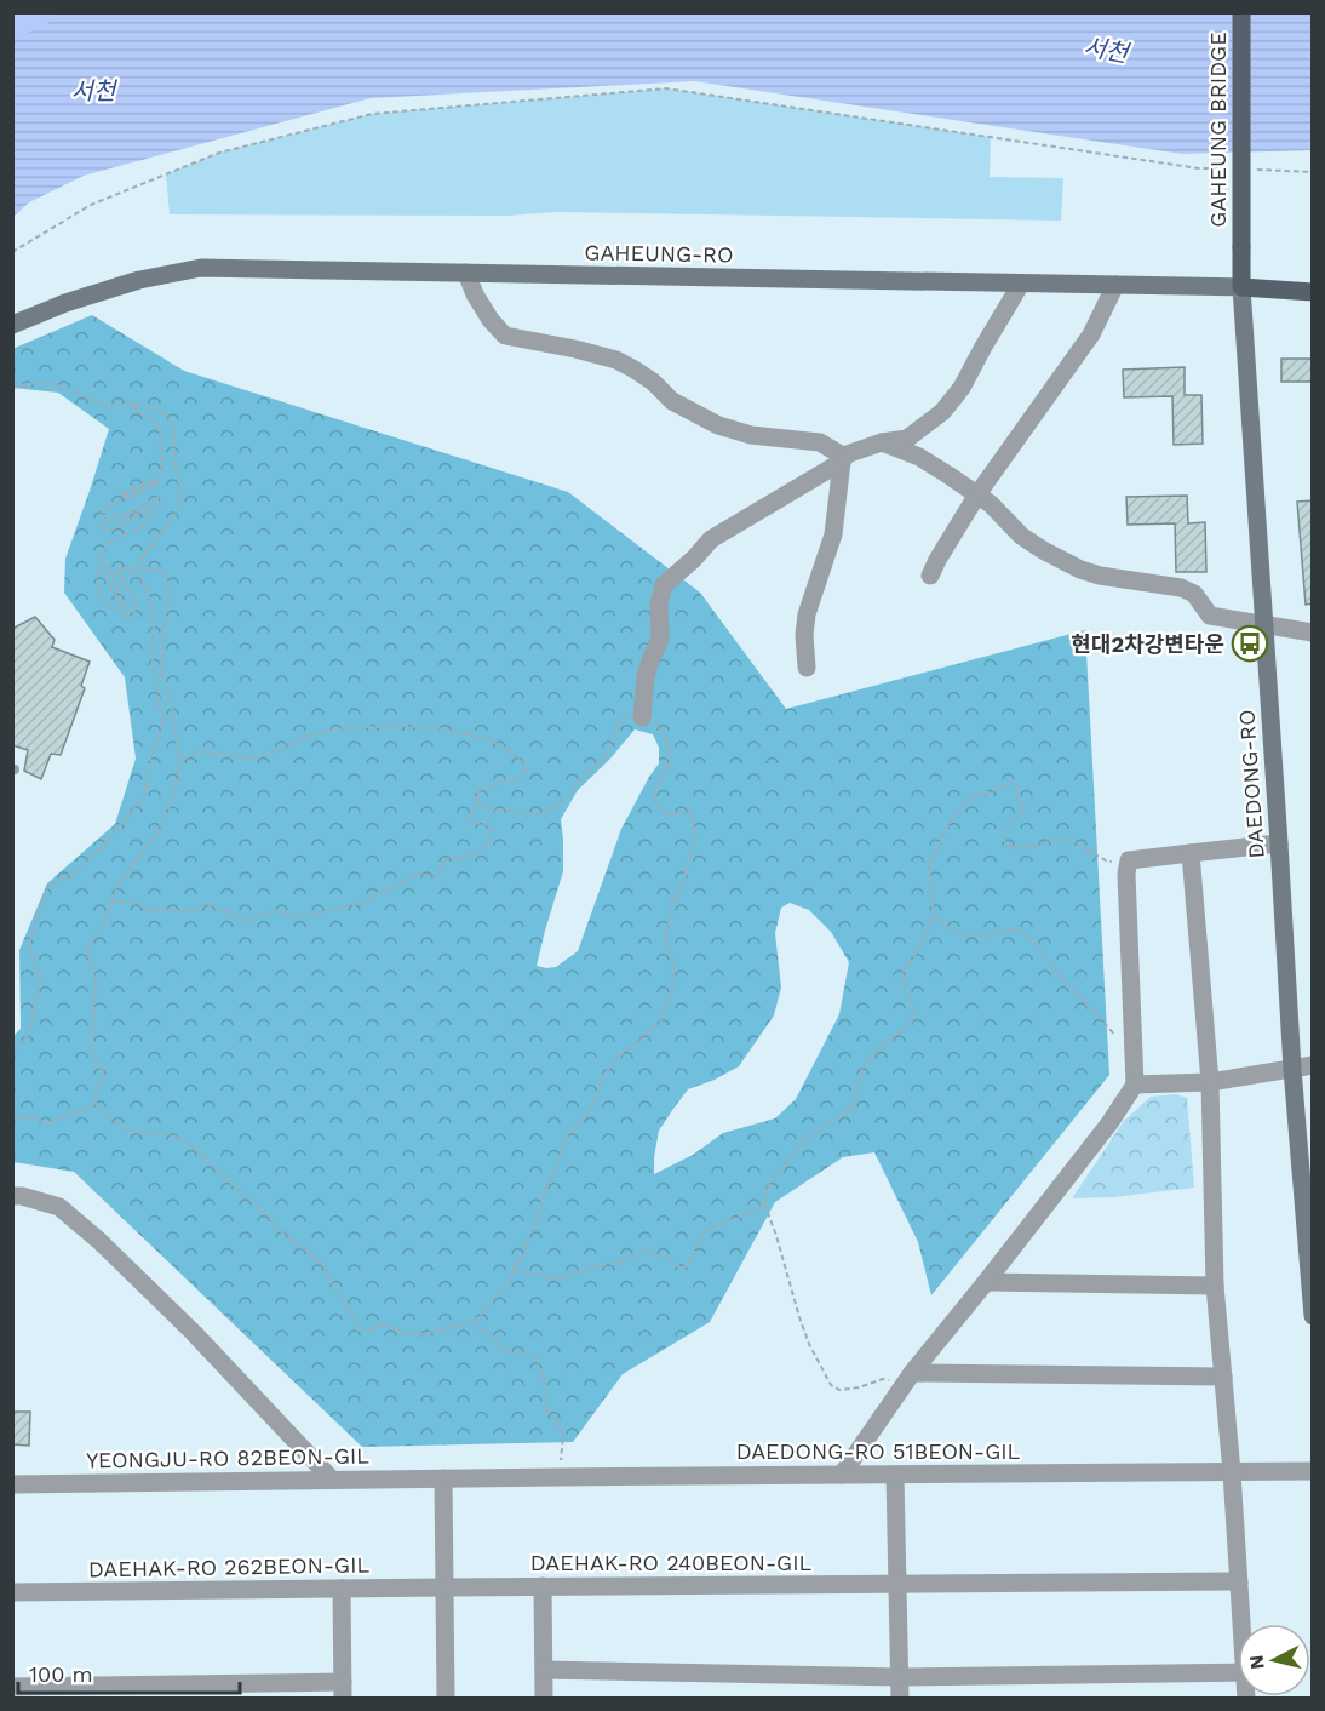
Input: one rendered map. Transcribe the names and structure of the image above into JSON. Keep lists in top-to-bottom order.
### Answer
{
  "streets": {
    "main road": ["GAHEUNG BRIDGE", "GAHEUNG-RO", "DAEDONG-RO"],
    "street": [
      "DAEDONG-RO 51BEON-GIL",
      "YEONGJU-RO 82BEON-GIL",
      "DAEHAK-RO 240BEON-GIL",
      "DAEHAK-RO 262BEON-GIL"
    ]
  },
  "crossings": [
    ["GAHEUNG BRIDGE", "DAEDONG-RO"],
    ["GAHEUNG-RO", "DAEDONG-RO"],
    ["DAEDONG-RO 51BEON-GIL", "YEONGJU-RO 82BEON-GIL"],
    ["DAEHAK-RO 240BEON-GIL", "DAEHAK-RO 262BEON-GIL"]
  ],
  "water": ["서천"],
  "places": {
    "bus stop": ["현대2차강변타운"]
  },
  "scale_bar": "100 m",
  "north": "left"
}
